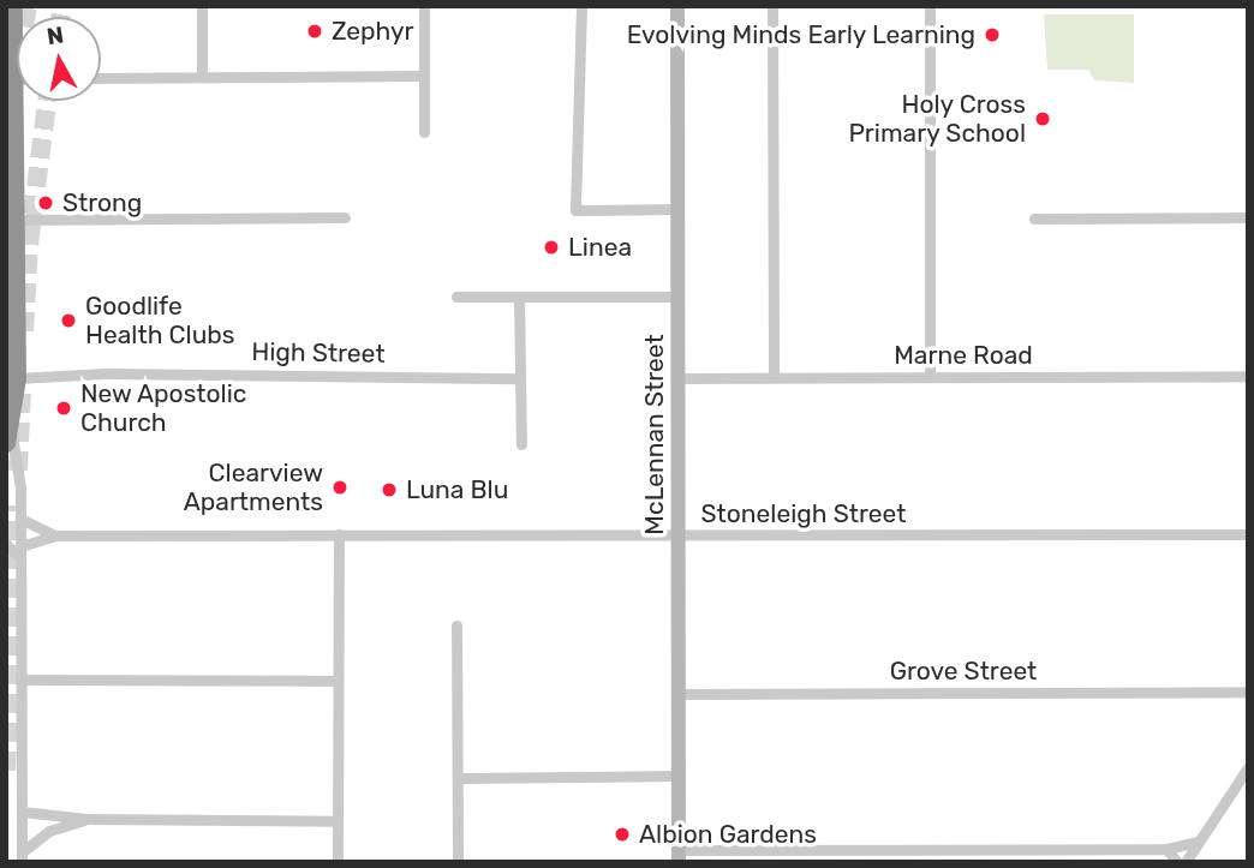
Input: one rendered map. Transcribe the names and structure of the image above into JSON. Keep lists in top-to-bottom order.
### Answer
{
  "streets": {
    "street": [
      "High Street",
      "Marne Road",
      "McLennan Street",
      "Stoneleigh Street",
      "Grove Street"
    ]
  },
  "crossings": [
    ["Marne Road", "McLennan Street"],
    ["McLennan Street", "Stoneleigh Street"],
    ["McLennan Street", "Grove Street"]
  ],
  "places": [
    "Zephyr",
    "Evolving Minds Early Learning",
    "Holy Cross Primary School",
    "Strong",
    "Linea",
    "Goodlife Health Clubs",
    "New Apostolic Church",
    "Clearview Apartments",
    "Luna Blu",
    "Albion Gardens"
  ],
  "north": "top"
}
